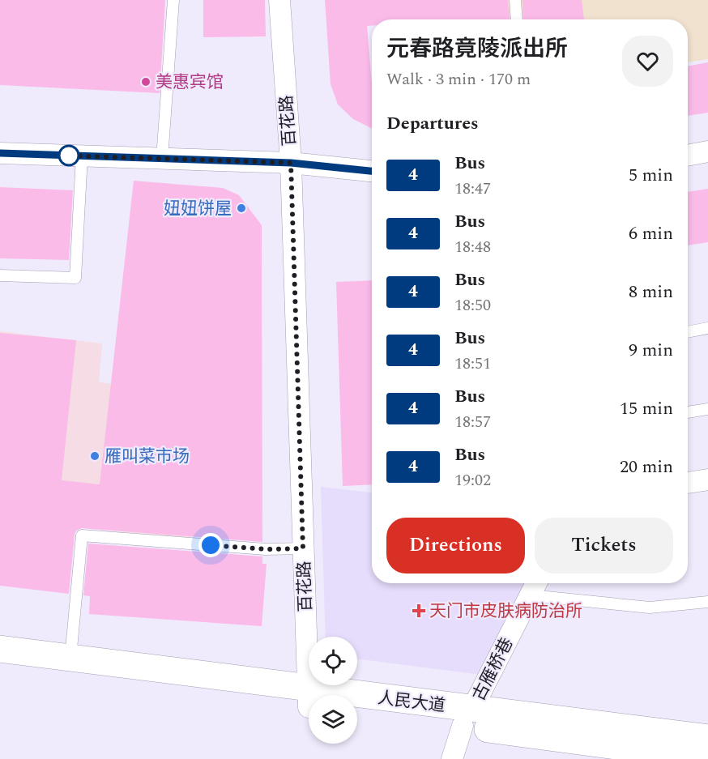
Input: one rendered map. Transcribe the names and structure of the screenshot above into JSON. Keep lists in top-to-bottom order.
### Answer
{
  "streets": {
    "main road": ["人民大道"],
    "street": ["百花路", "古雁桥巷"]
  },
  "crossings": [
    ["古雁桥巷", "人民大道"]
  ],
  "places": {
    "other": ["美惠宾馆", "妞妞饼屋", "雁叫菜市场"],
    "health": ["天门市皮肤病防治所"]
  },
  "lines": ["bus line 4"],
  "page": {
    "heading": [
      ["元春路竟陵派出所", "Walk · 3 min · 170 m"],
      "Departures"
    ],
    "list": [
      {
        "mark": "4",
        "name": "Bus",
        "note": "18:47",
        "value": "5 min"
      },
      {
        "mark": "4",
        "name": "Bus",
        "note": "18:48",
        "value": "6 min"
      },
      {
        "mark": "4",
        "name": "Bus",
        "note": "18:50",
        "value": "8 min"
      },
      {
        "mark": "4",
        "name": "Bus",
        "note": "18:51",
        "value": "9 min"
      },
      {
        "mark": "4",
        "name": "Bus",
        "note": "18:57",
        "value": "15 min"
      },
      {
        "mark": "4",
        "name": "Bus",
        "note": "19:02",
        "value": "20 min"
      }
    ],
    "buttons": ["Directions", "Tickets"]
  }
}
